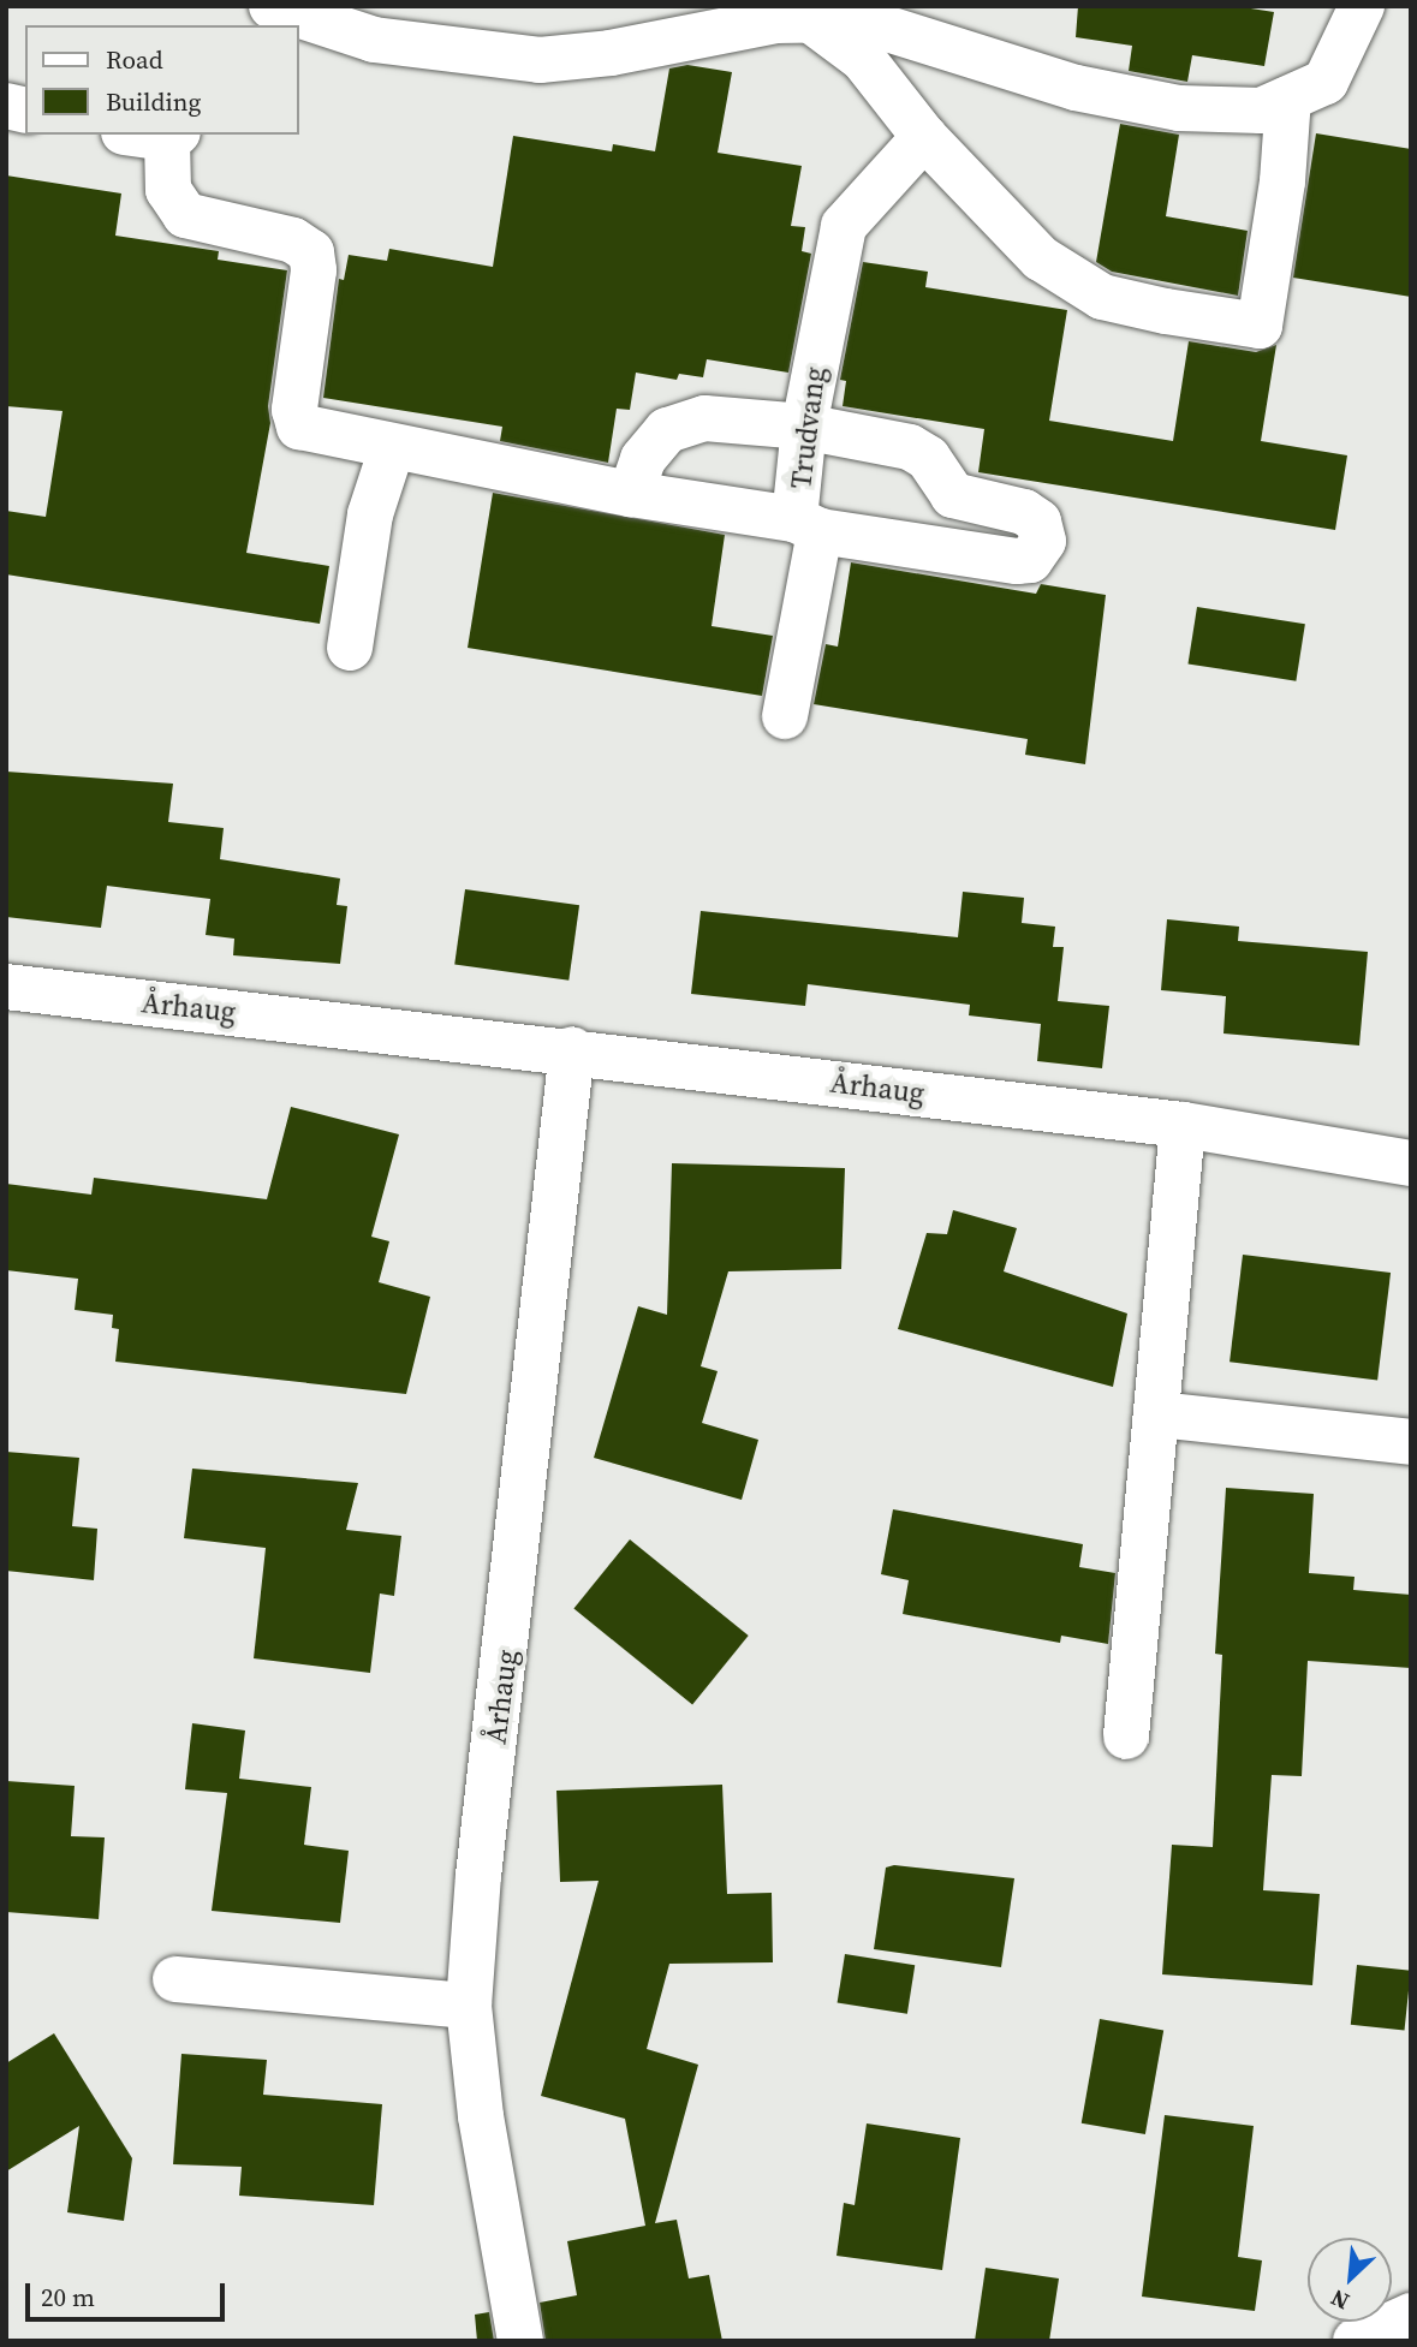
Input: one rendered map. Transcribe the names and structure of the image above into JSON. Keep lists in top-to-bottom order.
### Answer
{
  "streets": {
    "street": ["Trudvang", "Århaug"]
  },
  "legend": ["Road", "Building"],
  "scale_bar": "20 m",
  "north": "bottom left"
}
